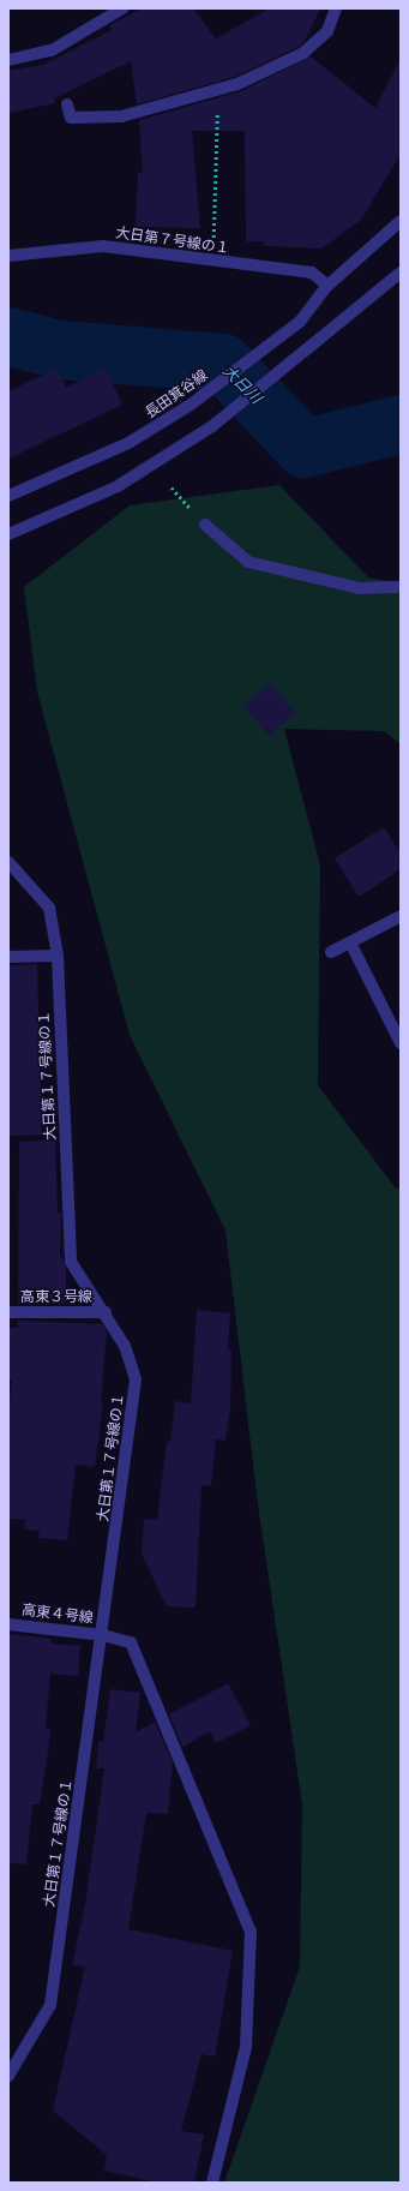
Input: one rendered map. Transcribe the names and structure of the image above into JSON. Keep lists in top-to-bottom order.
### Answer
{
  "streets": {
    "street": [
      "大日第７号線の１",
      "長田箕谷線",
      "大日第１７号線の１",
      "高東３号線",
      "高東４号線"
    ]
  },
  "crossings": [
    ["大日第７号線の１", "長田箕谷線"],
    ["大日第１７号線の１", "高東３号線"],
    ["大日第１７号線の１", "高東４号線"]
  ],
  "water": ["大日川"]
}
